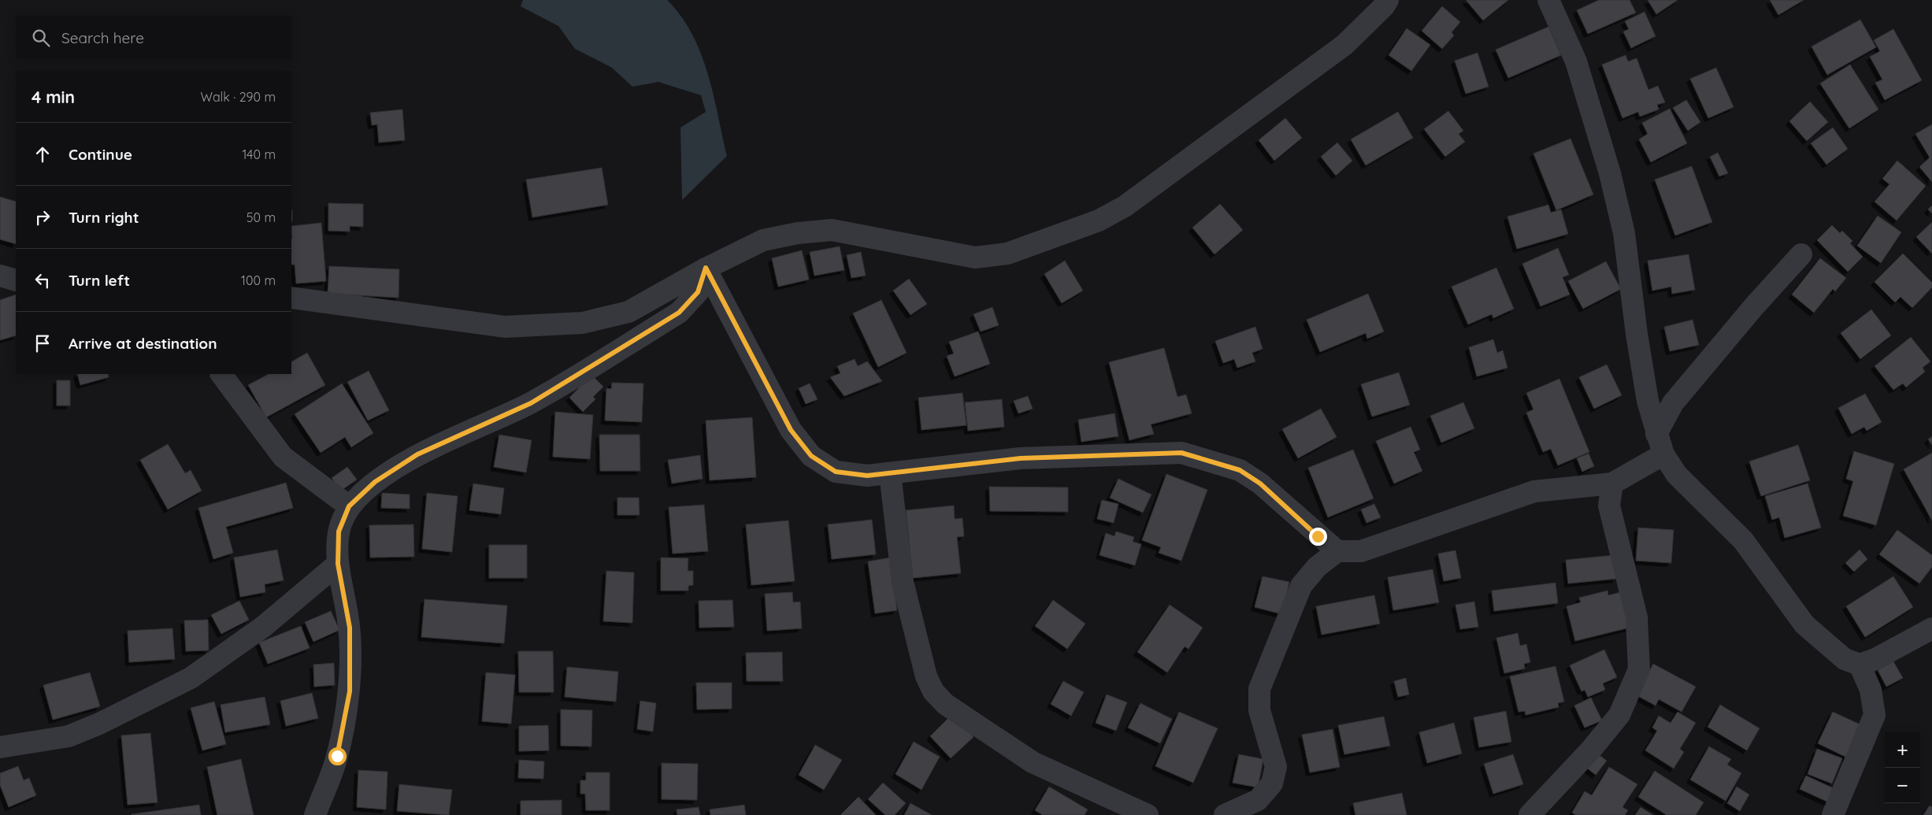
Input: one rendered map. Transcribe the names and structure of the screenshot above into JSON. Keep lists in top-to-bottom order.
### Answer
{
  "page": {
    "search": "Search here",
    "heading": ["4 min", "Walk · 290 m"],
    "list": [
      ["Continue", "140 m"],
      ["Turn right", "50 m"],
      ["Turn left", "100 m"],
      "Arrive at destination"
    ],
    "map_buttons": ["+", "−"]
  }
}
